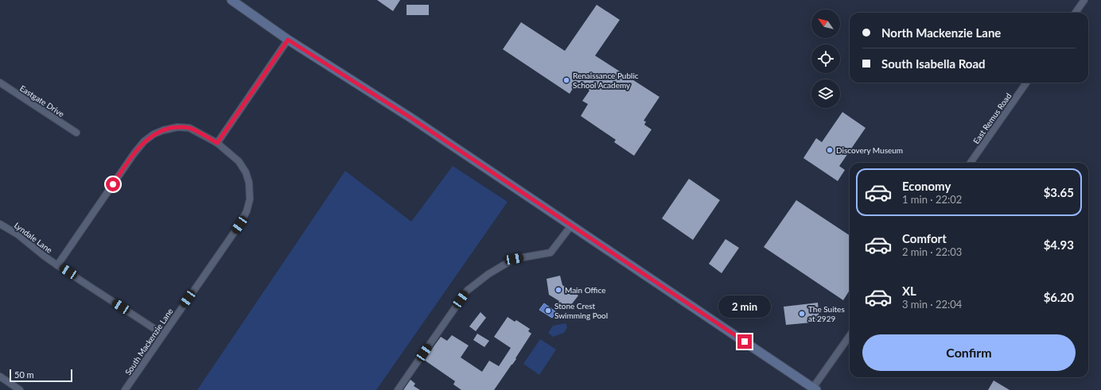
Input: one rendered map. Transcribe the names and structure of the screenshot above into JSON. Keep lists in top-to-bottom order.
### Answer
{
  "streets": {
    "street": [
      "Eastgate Drive",
      "East Remus Road",
      "Lyndale Lane",
      "South Mackenzie Lane"
    ]
  },
  "crossings": [
    ["Lyndale Lane", "South Mackenzie Lane"]
  ],
  "places": [
    "Renaissance Public School Academy",
    "Discovery Museum",
    "Main Office",
    "Stone Crest Swimming Pool",
    "The Suites at 2929"
  ],
  "scale_bar": "50 m",
  "north": "top left",
  "page": {
    "banner": ["North Mackenzie Lane", "South Isabella Road"],
    "list": [
      {
        "name": "Economy",
        "note": "1 min · 22:02",
        "value": "$3.65"
      },
      {
        "name": "Comfort",
        "note": "2 min · 22:03",
        "value": "$4.93"
      },
      {
        "name": "XL",
        "note": "3 min · 22:04",
        "value": "$6.20"
      }
    ],
    "bubble": "2 min",
    "buttons": "Confirm",
    "scale": "50 m"
  }
}
